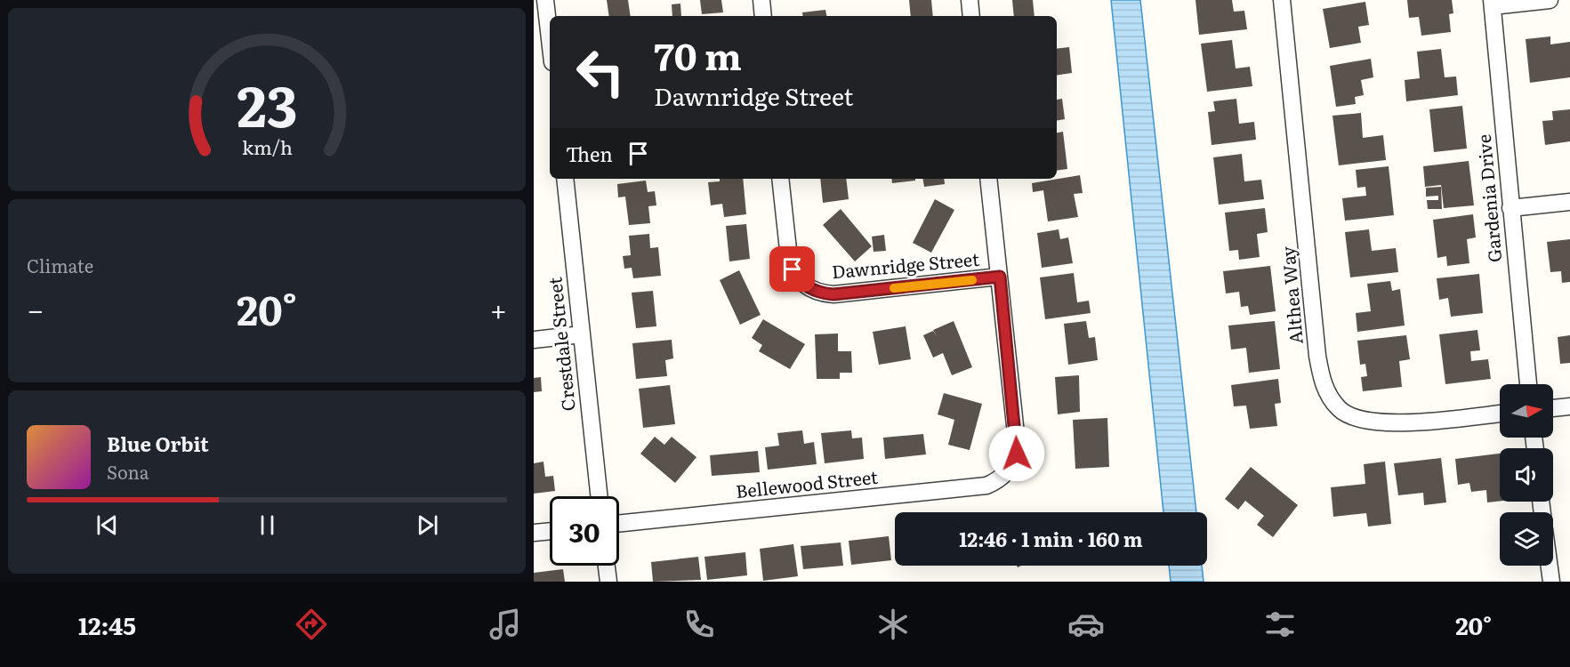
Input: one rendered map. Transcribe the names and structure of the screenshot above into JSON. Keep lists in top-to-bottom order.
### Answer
{
  "streets": {
    "street": [
      "Gardenia Drive",
      "Dawnridge Street",
      "Althea Way",
      "Crestdale Street",
      "Bellewood Street"
    ]
  },
  "crossings": [
    ["Dawnridge Street", "Bellewood Street"]
  ],
  "north": "right",
  "page": {
    "turn": ["70 m", "Dawnridge Street"],
    "then": "Then",
    "tile": "Climate",
    "heat": ["−", "20°", "+"],
    "song": ["Blue Orbit", "Sona"],
    "limit": "30",
    "trip": "12:46 · 1 min · 160 m",
    "tabs": ["12:45", "20°"],
    "gauge": ["23", "km/h"]
  }
}
